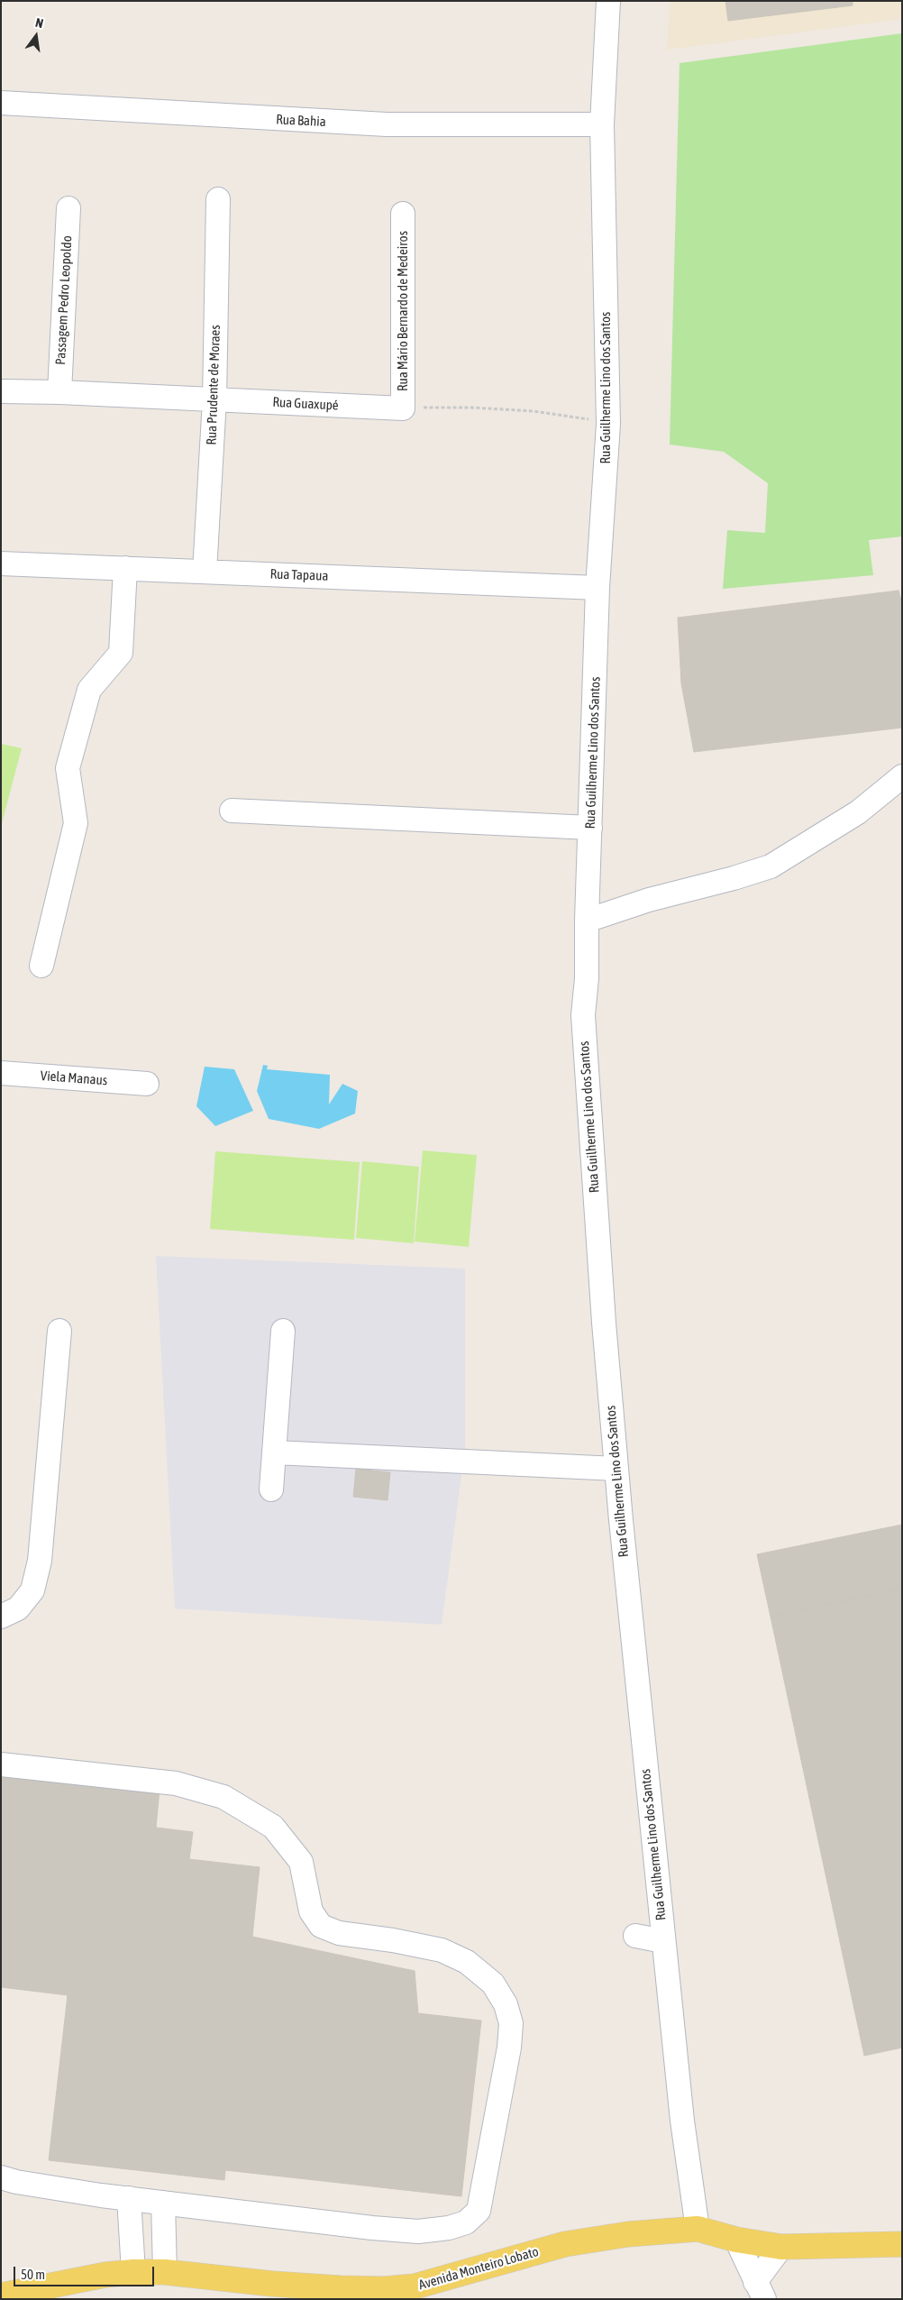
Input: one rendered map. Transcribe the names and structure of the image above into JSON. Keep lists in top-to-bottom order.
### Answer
{
  "streets": {
    "main road": ["Avenida Monteiro Lobato"],
    "street": [
      "Rua Bahia",
      "Passagem Pedro Leopoldo",
      "Rua Mário Bernardo de Medeiros",
      "Rua Prudente de Moraes",
      "Rua Guilherme Lino dos Santos",
      "Rua Guaxupé",
      "Rua Tapaua",
      "Viela Manaus"
    ]
  },
  "crossings": [
    ["Rua Bahia", "Rua Guilherme Lino dos Santos"],
    ["Passagem Pedro Leopoldo", "Rua Guaxupé"],
    ["Rua Mário Bernardo de Medeiros", "Rua Guaxupé"],
    ["Rua Prudente de Moraes", "Rua Guaxupé"],
    ["Rua Prudente de Moraes", "Rua Tapaua"],
    ["Rua Guilherme Lino dos Santos", "Rua Tapaua"],
    ["Rua Guilherme Lino dos Santos", "Avenida Monteiro Lobato"]
  ],
  "scale_bar": "50 m",
  "north": "top"
}
